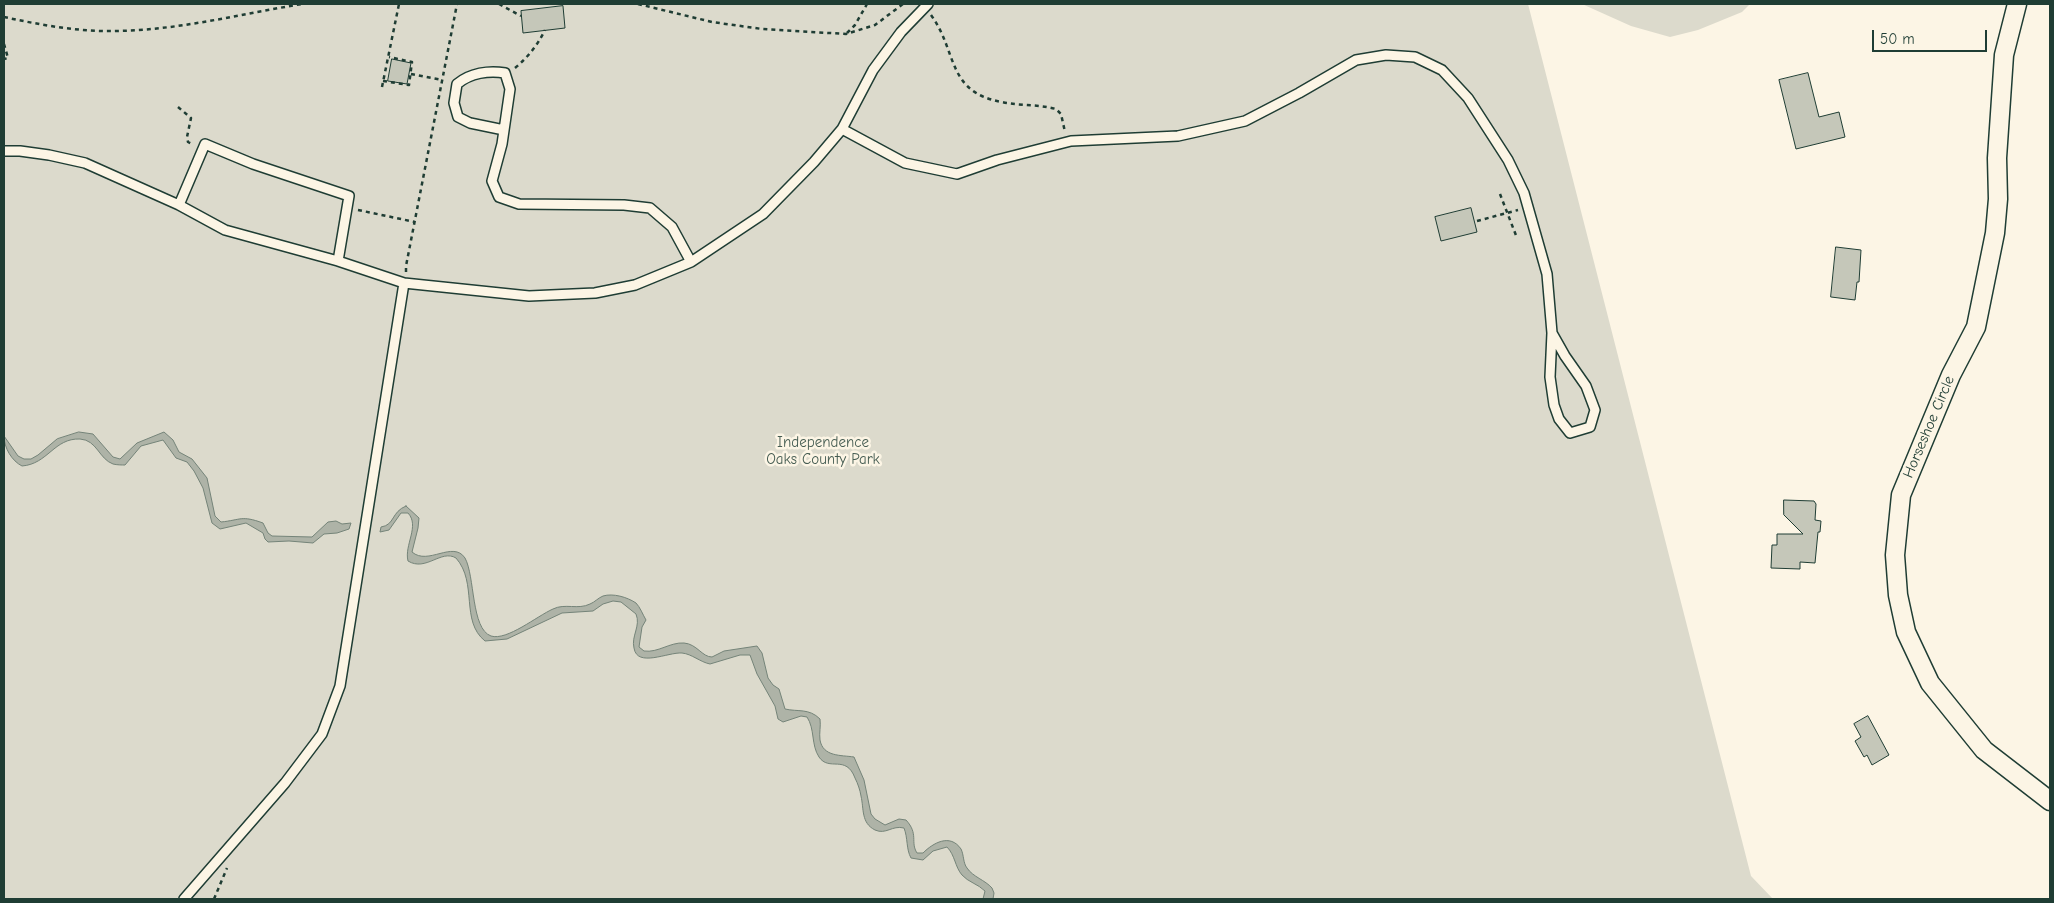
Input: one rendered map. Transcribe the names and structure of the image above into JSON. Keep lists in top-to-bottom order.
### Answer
{
  "streets": {
    "street": ["Horseshoe Circle"]
  },
  "parks": ["Independence Oaks County Park"],
  "scale_bar": "50 m"
}
